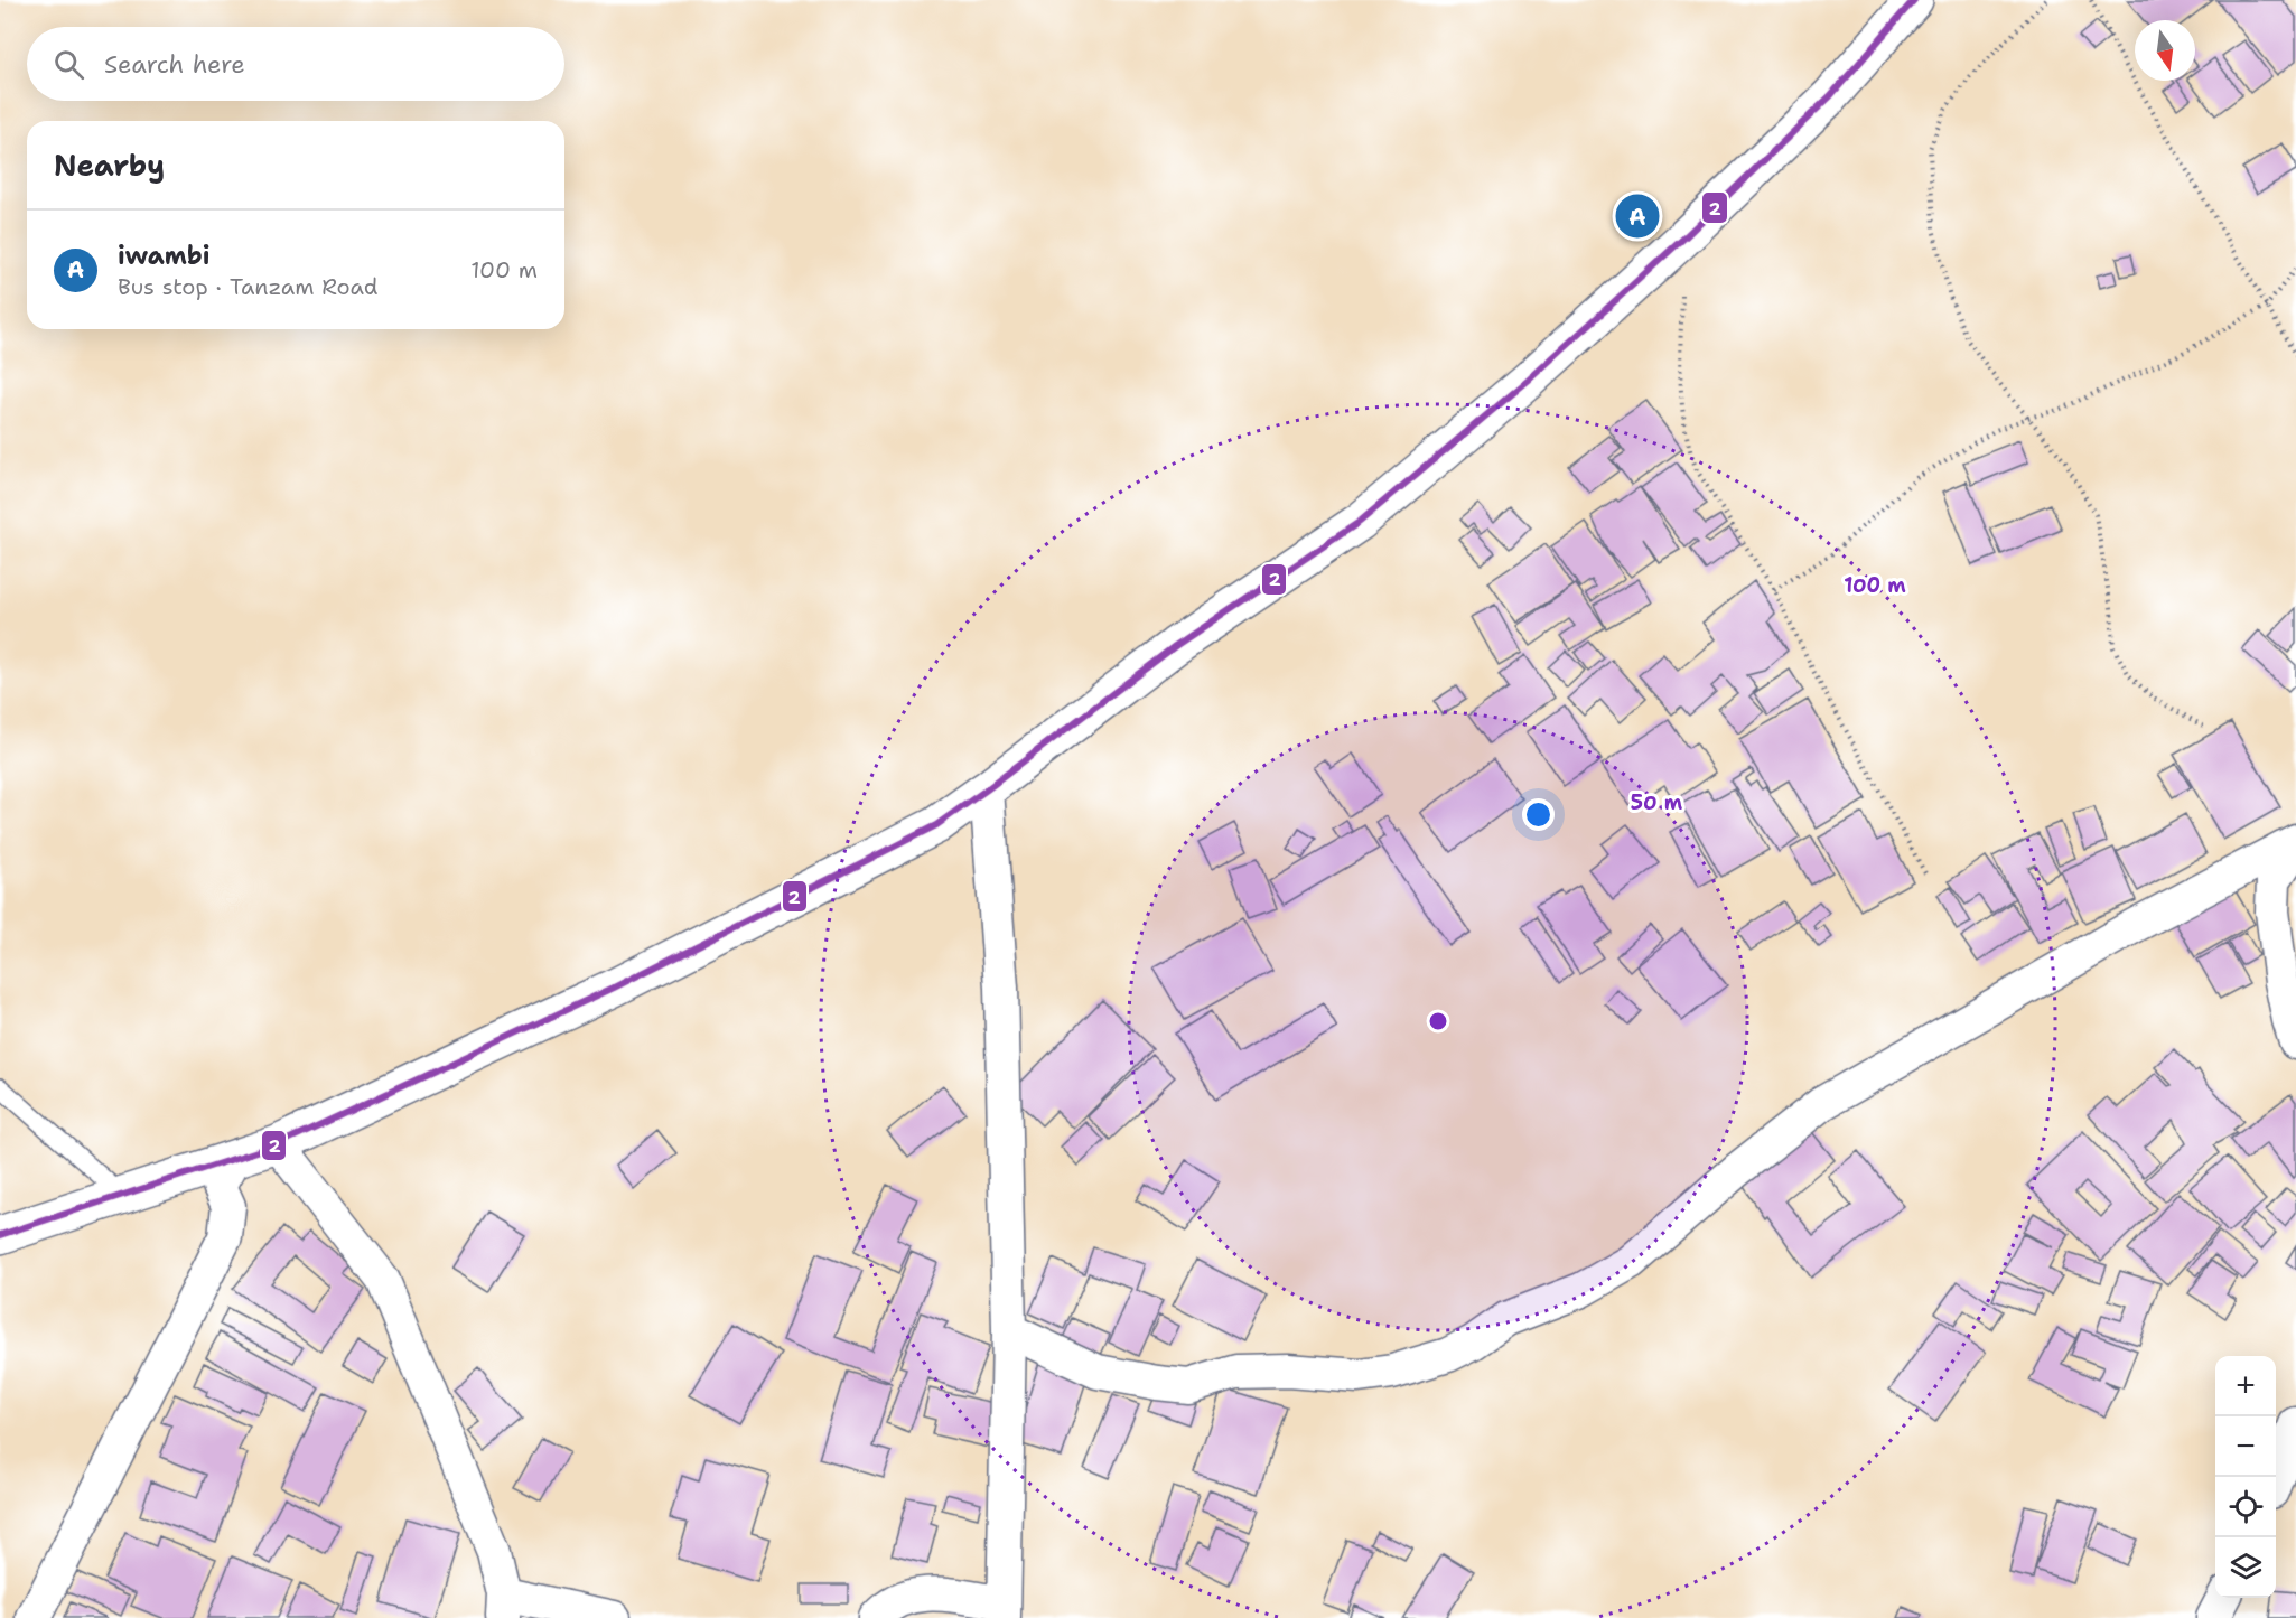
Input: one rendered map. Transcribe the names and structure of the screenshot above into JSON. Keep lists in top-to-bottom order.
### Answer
{
  "lines": ["transit line 2"],
  "north": "bottom",
  "page": {
    "search": "Search here",
    "heading": "Nearby",
    "pins": "A",
    "list": [
      {
        "mark": "A",
        "name": "iwambi",
        "note": "Bus stop · Tanzam Road",
        "value": "100 m"
      }
    ],
    "map_buttons": ["+", "−"]
  },
  "rings": ["100 m", "50 m"]
}
